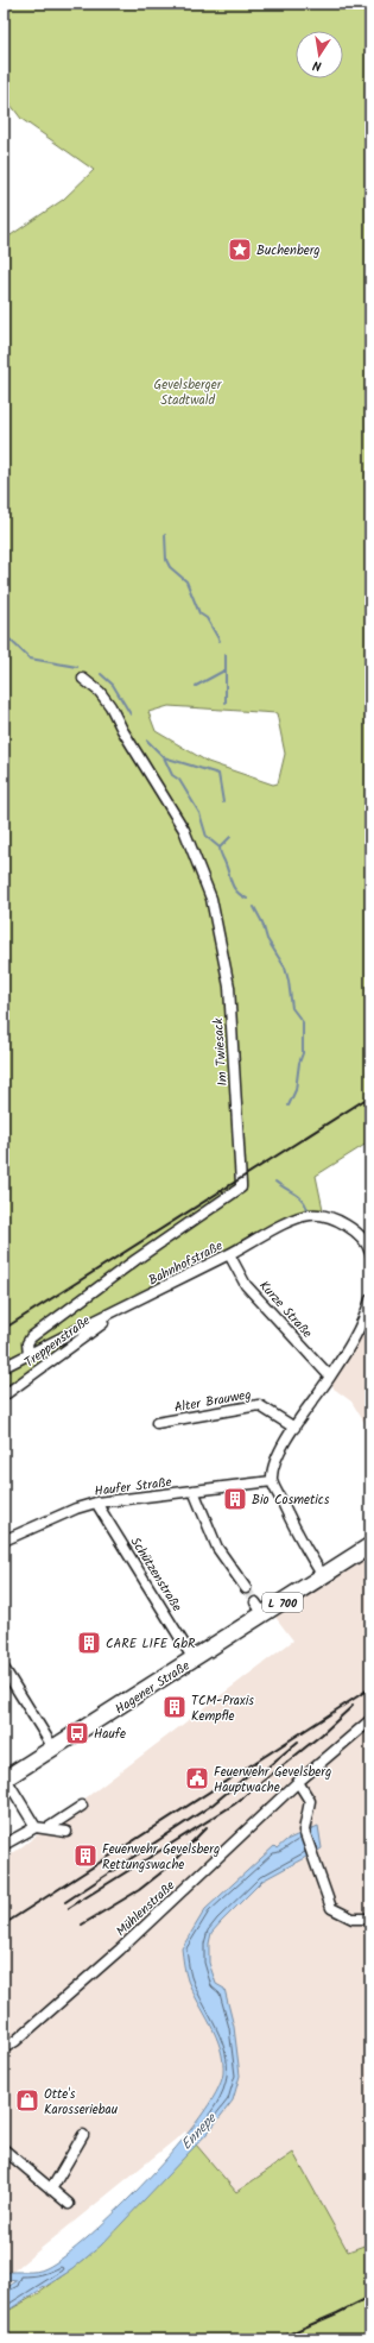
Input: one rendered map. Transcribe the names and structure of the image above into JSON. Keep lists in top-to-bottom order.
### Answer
{
  "streets": {
    "main road": ["L 700", "Hagener Straße"],
    "street": [
      "Im Twiesack",
      "Bahnhofstraße",
      "Kurze Straße",
      "Treppenstraße",
      "Alter Brauweg",
      "Haufer Straße",
      "Schützenstraße",
      "Mühlenstraße"
    ]
  },
  "crossings": [
    ["Im Twiesack", "Bahnhofstraße"],
    ["Bahnhofstraße", "Kurze Straße"],
    ["Bahnhofstraße", "Treppenstraße"],
    ["Haufer Straße", "Schützenstraße"],
    ["Schützenstraße", "Hagener Straße"]
  ],
  "water": ["Ennepe"],
  "parks": ["Gevelsberger Stadtwald"],
  "places": {
    "place": ["Buchenberg"],
    "building": [
      "Bio Cosmetics",
      "CARE LIFE GbR",
      "TCM-Praxis Kempfle",
      "Feuerwehr Gevelsberg Rettungswache"
    ],
    "bus stop": ["Haufe"],
    "public building": ["Feuerwehr Gevelsberg Hauptwache"],
    "shop": ["Otte's Karosseriebau"]
  },
  "north": "bottom"
}
